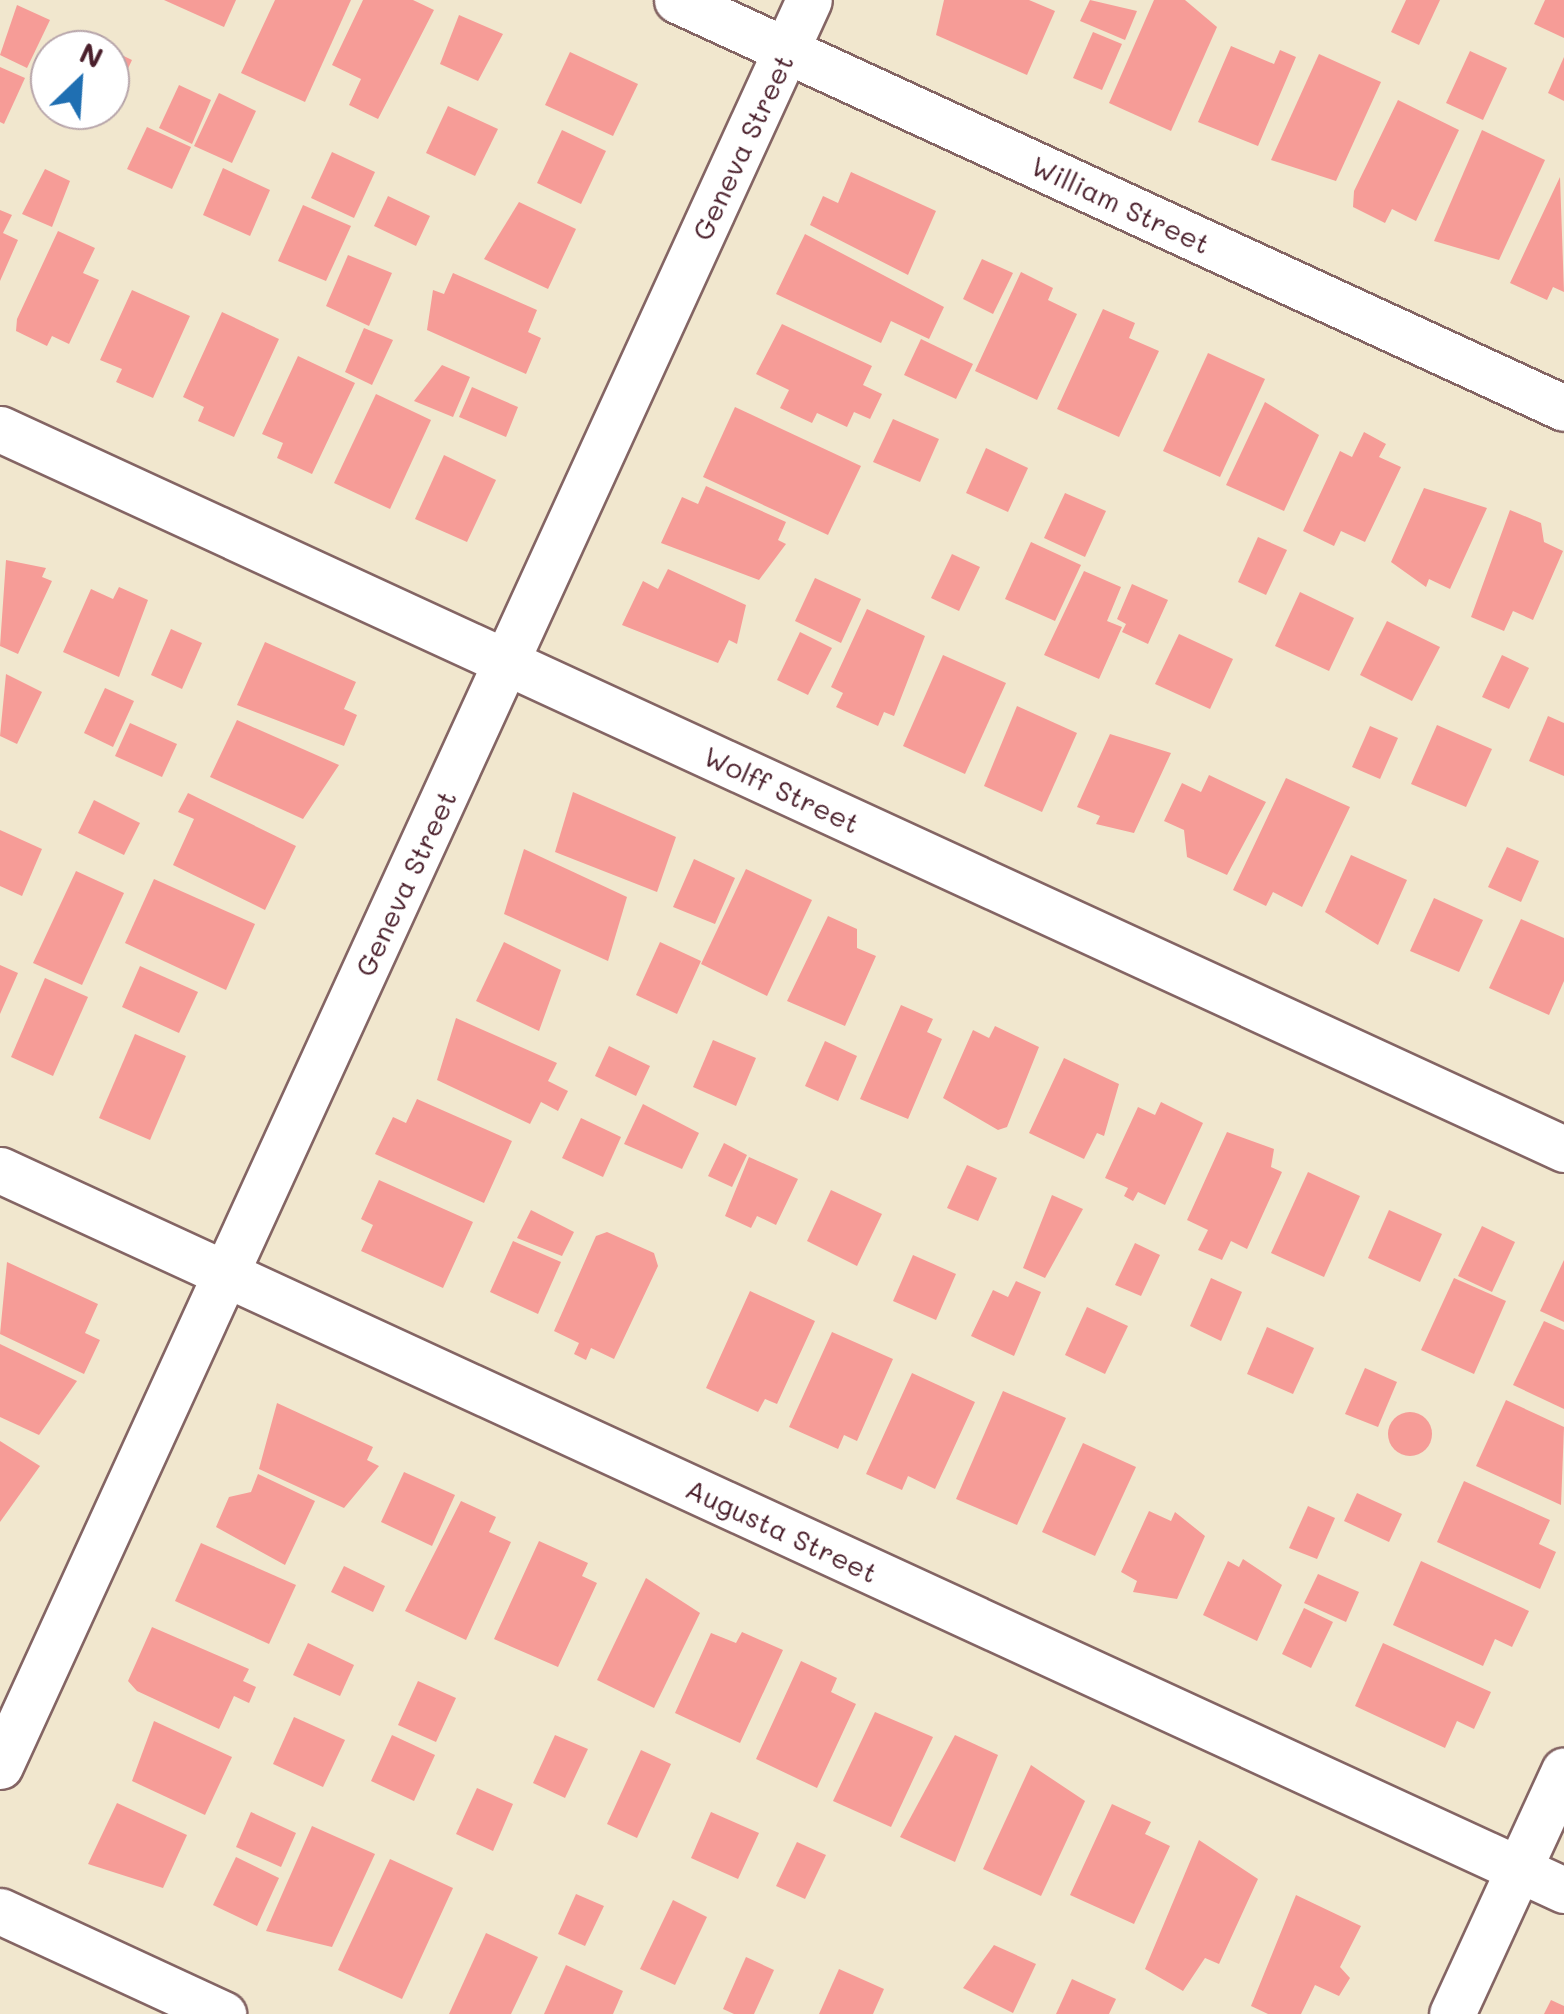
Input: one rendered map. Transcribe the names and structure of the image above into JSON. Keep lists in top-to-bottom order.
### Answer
{
  "streets": {
    "street": [
      "Geneva Street",
      "William Street",
      "Wolff Street",
      "Augusta Street"
    ]
  },
  "crossings": [
    ["Geneva Street", "William Street"],
    ["Geneva Street", "Wolff Street"],
    ["Geneva Street", "Augusta Street"]
  ],
  "north": "top right"
}
